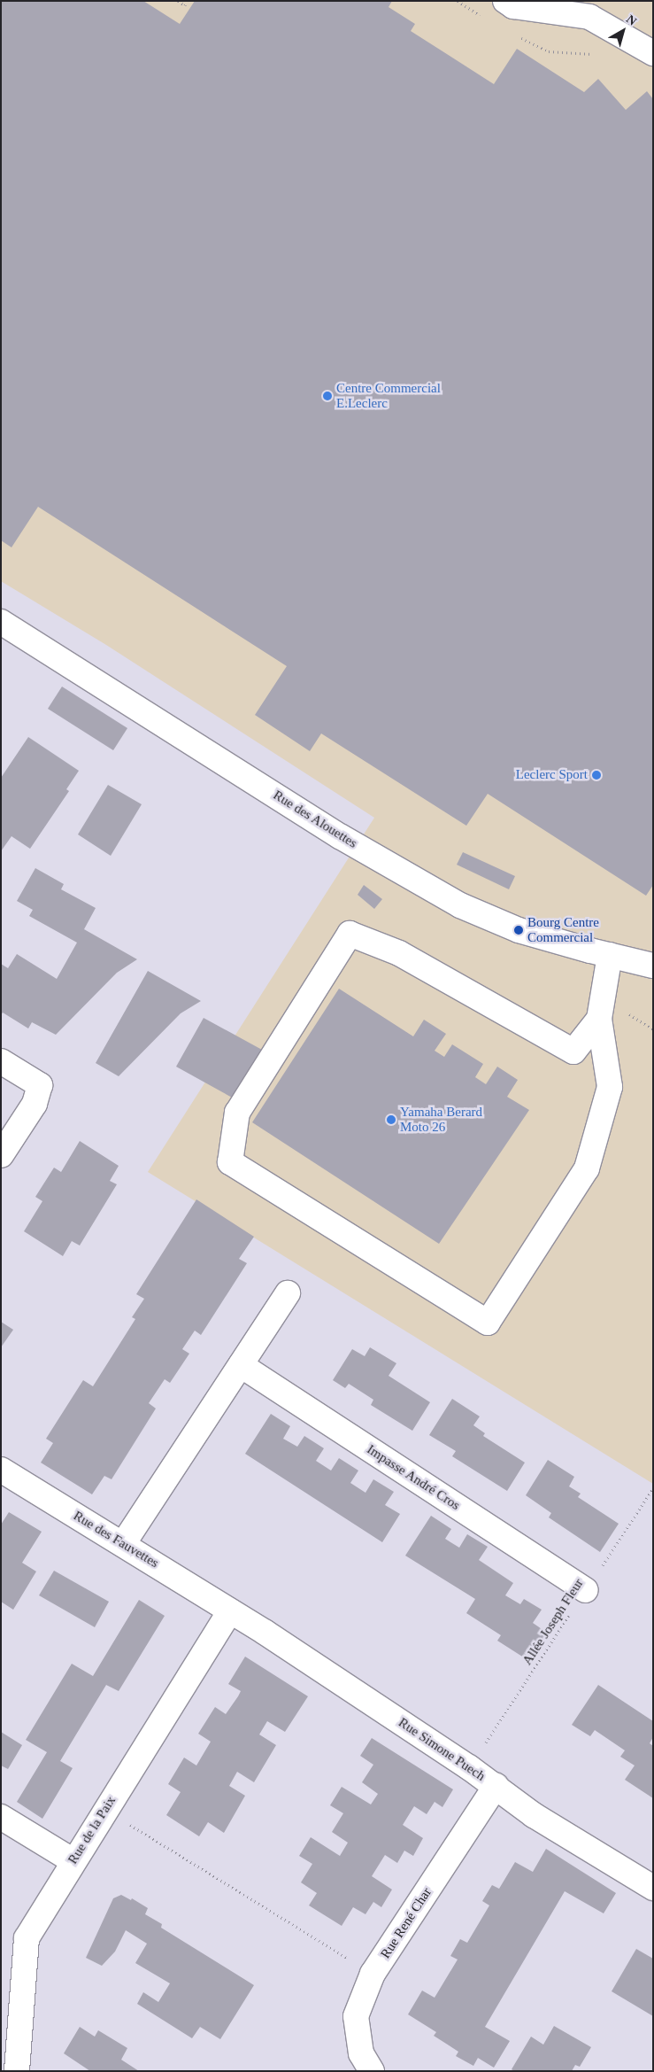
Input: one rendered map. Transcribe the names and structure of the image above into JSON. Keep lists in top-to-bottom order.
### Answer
{
  "streets": {
    "street": [
      "Rue des Alouettes",
      "Impasse André Cros",
      "Rue des Fauvettes",
      "Rue Simone Puech",
      "Rue de la Paix",
      "Rue René Char"
    ],
    "path": ["Allée Joseph Fleur"]
  },
  "crossings": [
    ["Impasse André Cros", "Allée Joseph Fleur"],
    ["Rue des Fauvettes", "Rue Simone Puech"],
    ["Rue des Fauvettes", "Rue de la Paix"],
    ["Allée Joseph Fleur", "Rue Simone Puech"],
    ["Rue Simone Puech", "Rue de la Paix"],
    ["Rue Simone Puech", "Rue René Char"]
  ],
  "places": [
    "Centre Commercial E.Leclerc",
    "Leclerc Sport",
    "Bourg Centre Commercial",
    "Yamaha Berard Moto 26"
  ],
  "north": "top right"
}
